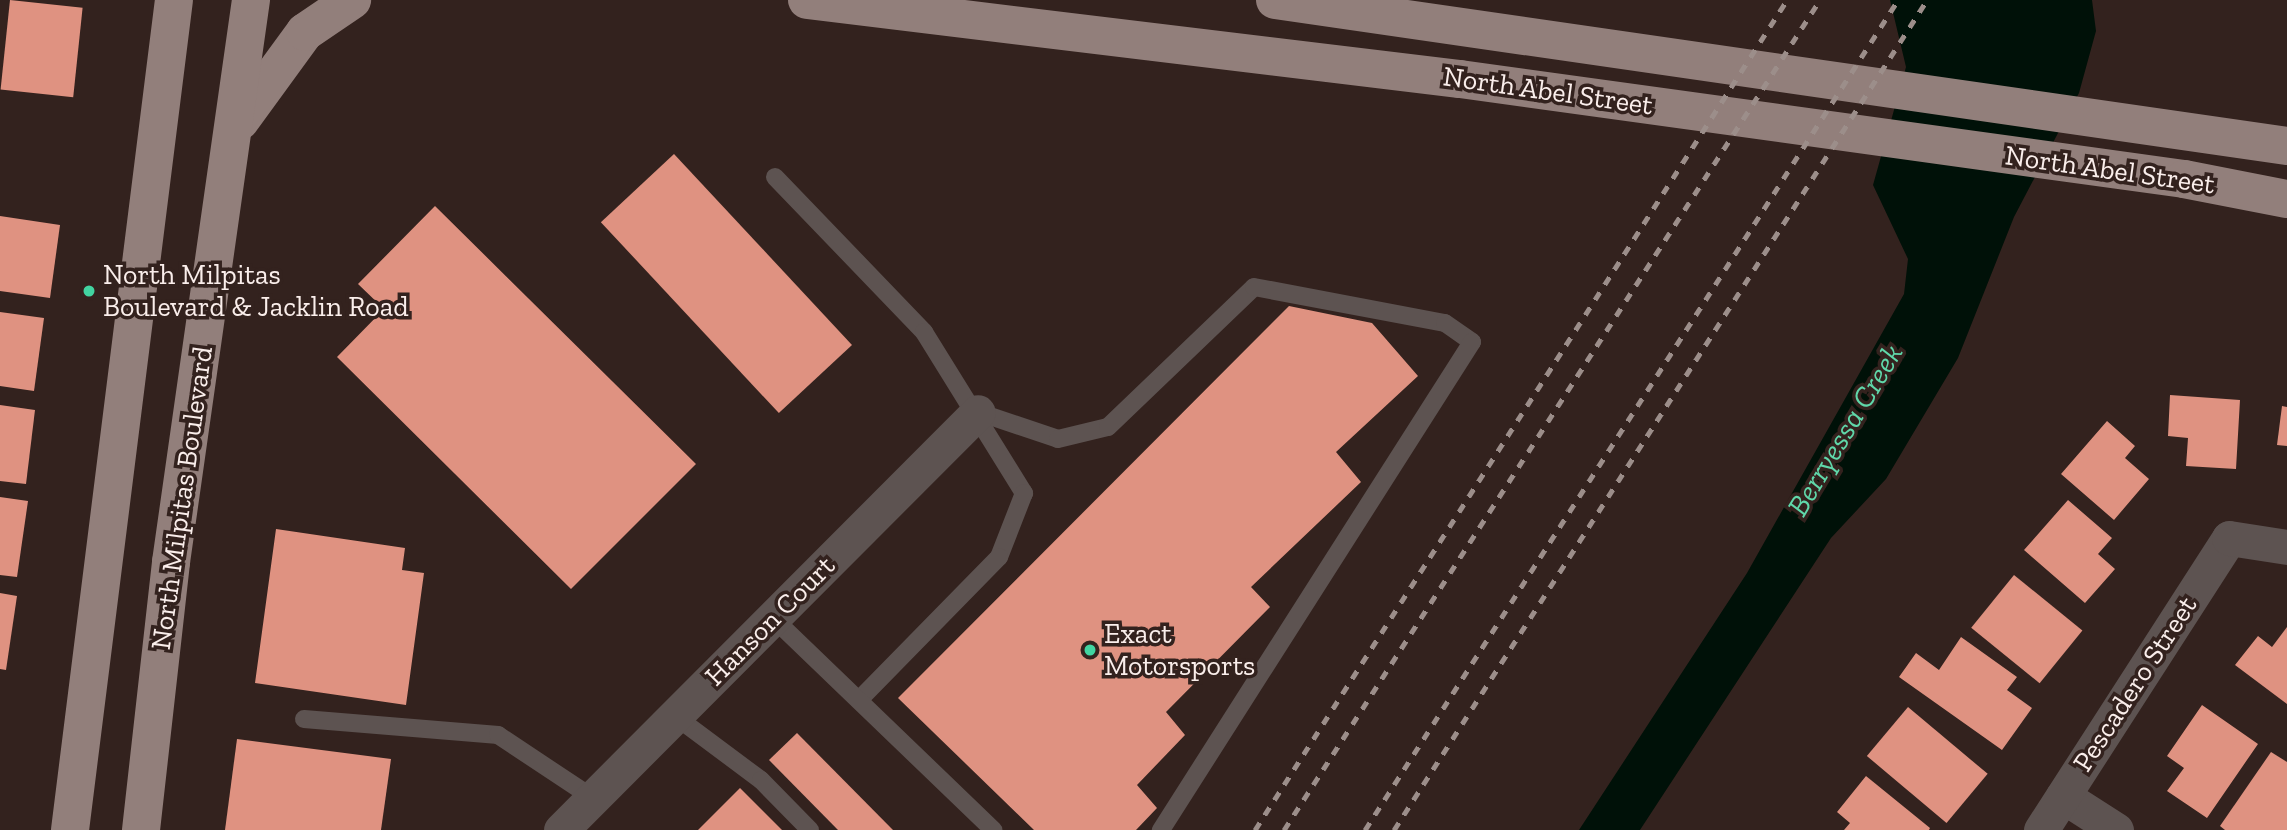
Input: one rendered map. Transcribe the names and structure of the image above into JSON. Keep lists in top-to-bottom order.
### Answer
{
  "streets": {
    "main road": ["North Abel Street", "North Milpitas Boulevard"],
    "street": ["Hanson Court", "Pescadero Street"]
  },
  "water": ["Berryessa Creek"],
  "places": ["North Milpitas Boulevard & Jacklin Road", "Exact Motorsports"]
}
